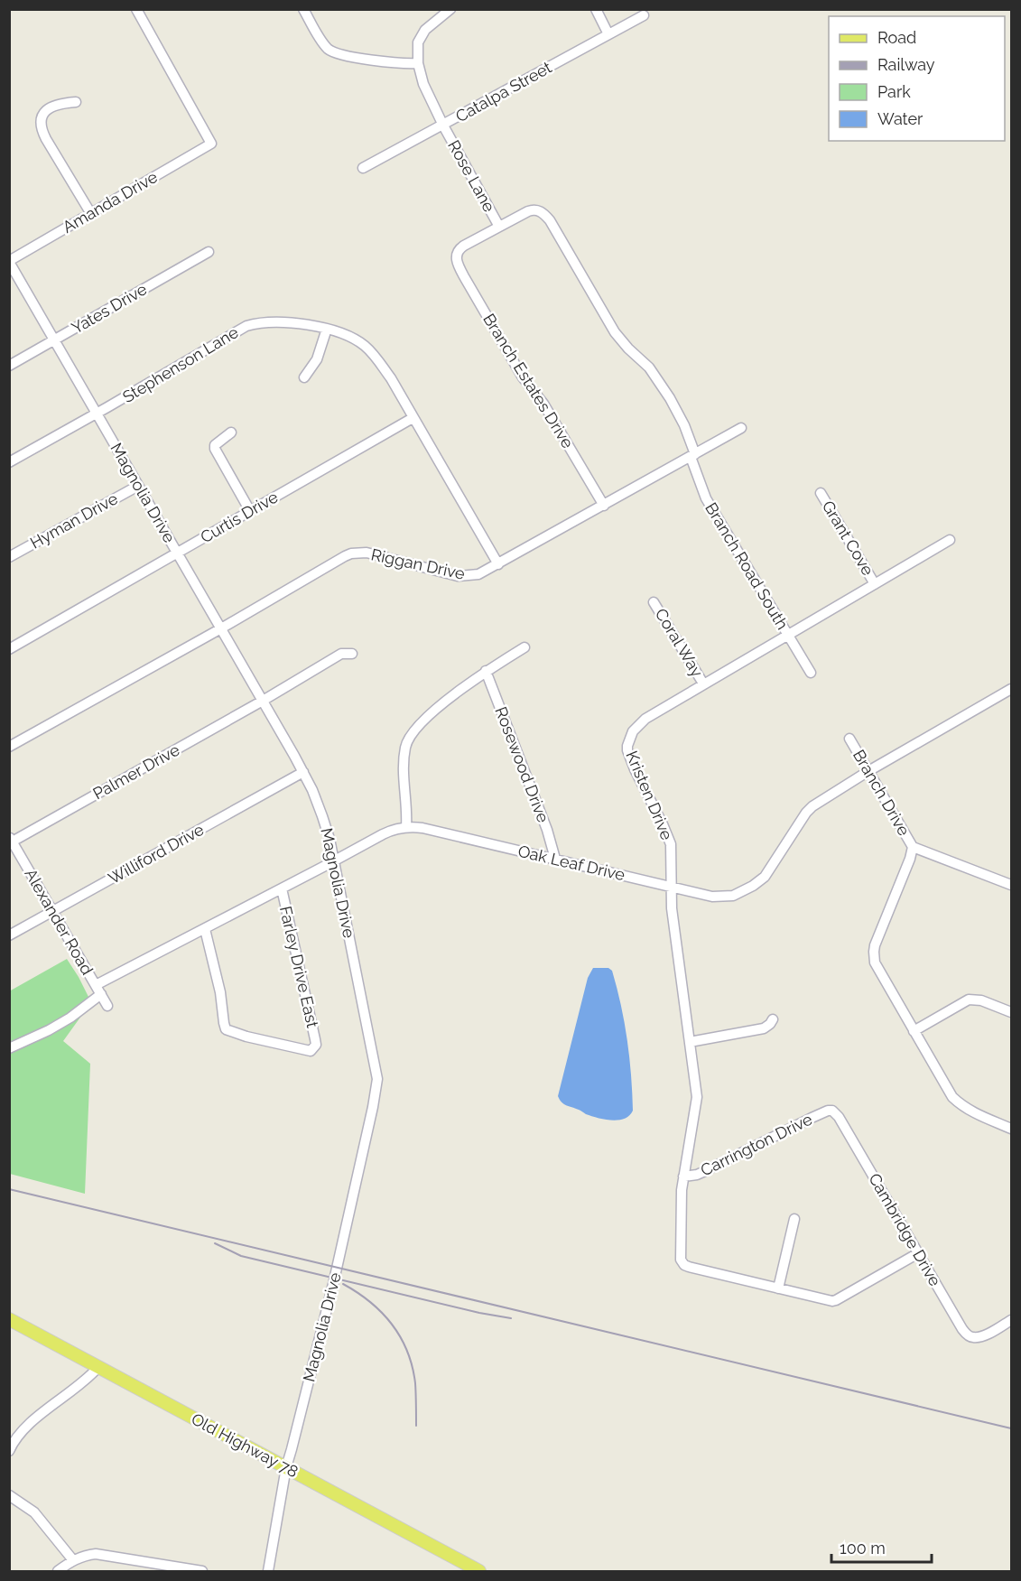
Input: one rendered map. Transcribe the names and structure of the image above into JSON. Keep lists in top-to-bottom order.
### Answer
{
  "streets": {
    "main road": ["Old Highway 78"],
    "street": [
      "Catalpa Street",
      "Rose Lane",
      "Amanda Drive",
      "Yates Drive",
      "Stephenson Lane",
      "Branch Estates Drive",
      "Magnolia Drive",
      "Curtis Drive",
      "Hyman Drive",
      "Grant Cove",
      "Riggan Drive",
      "Branch Road South",
      "Coral Way",
      "Rosewood Drive",
      "Palmer Drive",
      "Branch Drive",
      "Kristen Drive",
      "Williford Drive",
      "Oak Leaf Drive",
      "Alexander Road",
      "Farley Drive East",
      "Carrington Drive",
      "Cambridge Drive"
    ]
  },
  "crossings": [
    ["Catalpa Street", "Rose Lane"],
    ["Rose Lane", "Branch Estates Drive"],
    ["Rose Lane", "Branch Road South"],
    ["Amanda Drive", "Magnolia Drive"],
    ["Yates Drive", "Magnolia Drive"],
    ["Stephenson Lane", "Magnolia Drive"],
    ["Stephenson Lane", "Curtis Drive"],
    ["Stephenson Lane", "Riggan Drive"],
    ["Branch Estates Drive", "Riggan Drive"],
    ["Magnolia Drive", "Curtis Drive"],
    ["Magnolia Drive", "Hyman Drive"],
    ["Magnolia Drive", "Riggan Drive"],
    ["Magnolia Drive", "Palmer Drive"],
    ["Magnolia Drive", "Williford Drive"],
    ["Magnolia Drive", "Oak Leaf Drive"],
    ["Magnolia Drive", "Old Highway 78"],
    ["Grant Cove", "Kristen Drive"],
    ["Riggan Drive", "Branch Road South"],
    ["Branch Road South", "Kristen Drive"],
    ["Coral Way", "Kristen Drive"],
    ["Rosewood Drive", "Oak Leaf Drive"],
    ["Palmer Drive", "Alexander Road"],
    ["Branch Drive", "Oak Leaf Drive"],
    ["Kristen Drive", "Oak Leaf Drive"],
    ["Kristen Drive", "Carrington Drive"],
    ["Williford Drive", "Alexander Road"],
    ["Oak Leaf Drive", "Alexander Road"],
    ["Oak Leaf Drive", "Farley Drive East"],
    ["Carrington Drive", "Cambridge Drive"]
  ],
  "legend": [
    "Road",
    "Railway",
    "Park",
    "Water"
  ],
  "scale_bar": "100 m"
}
